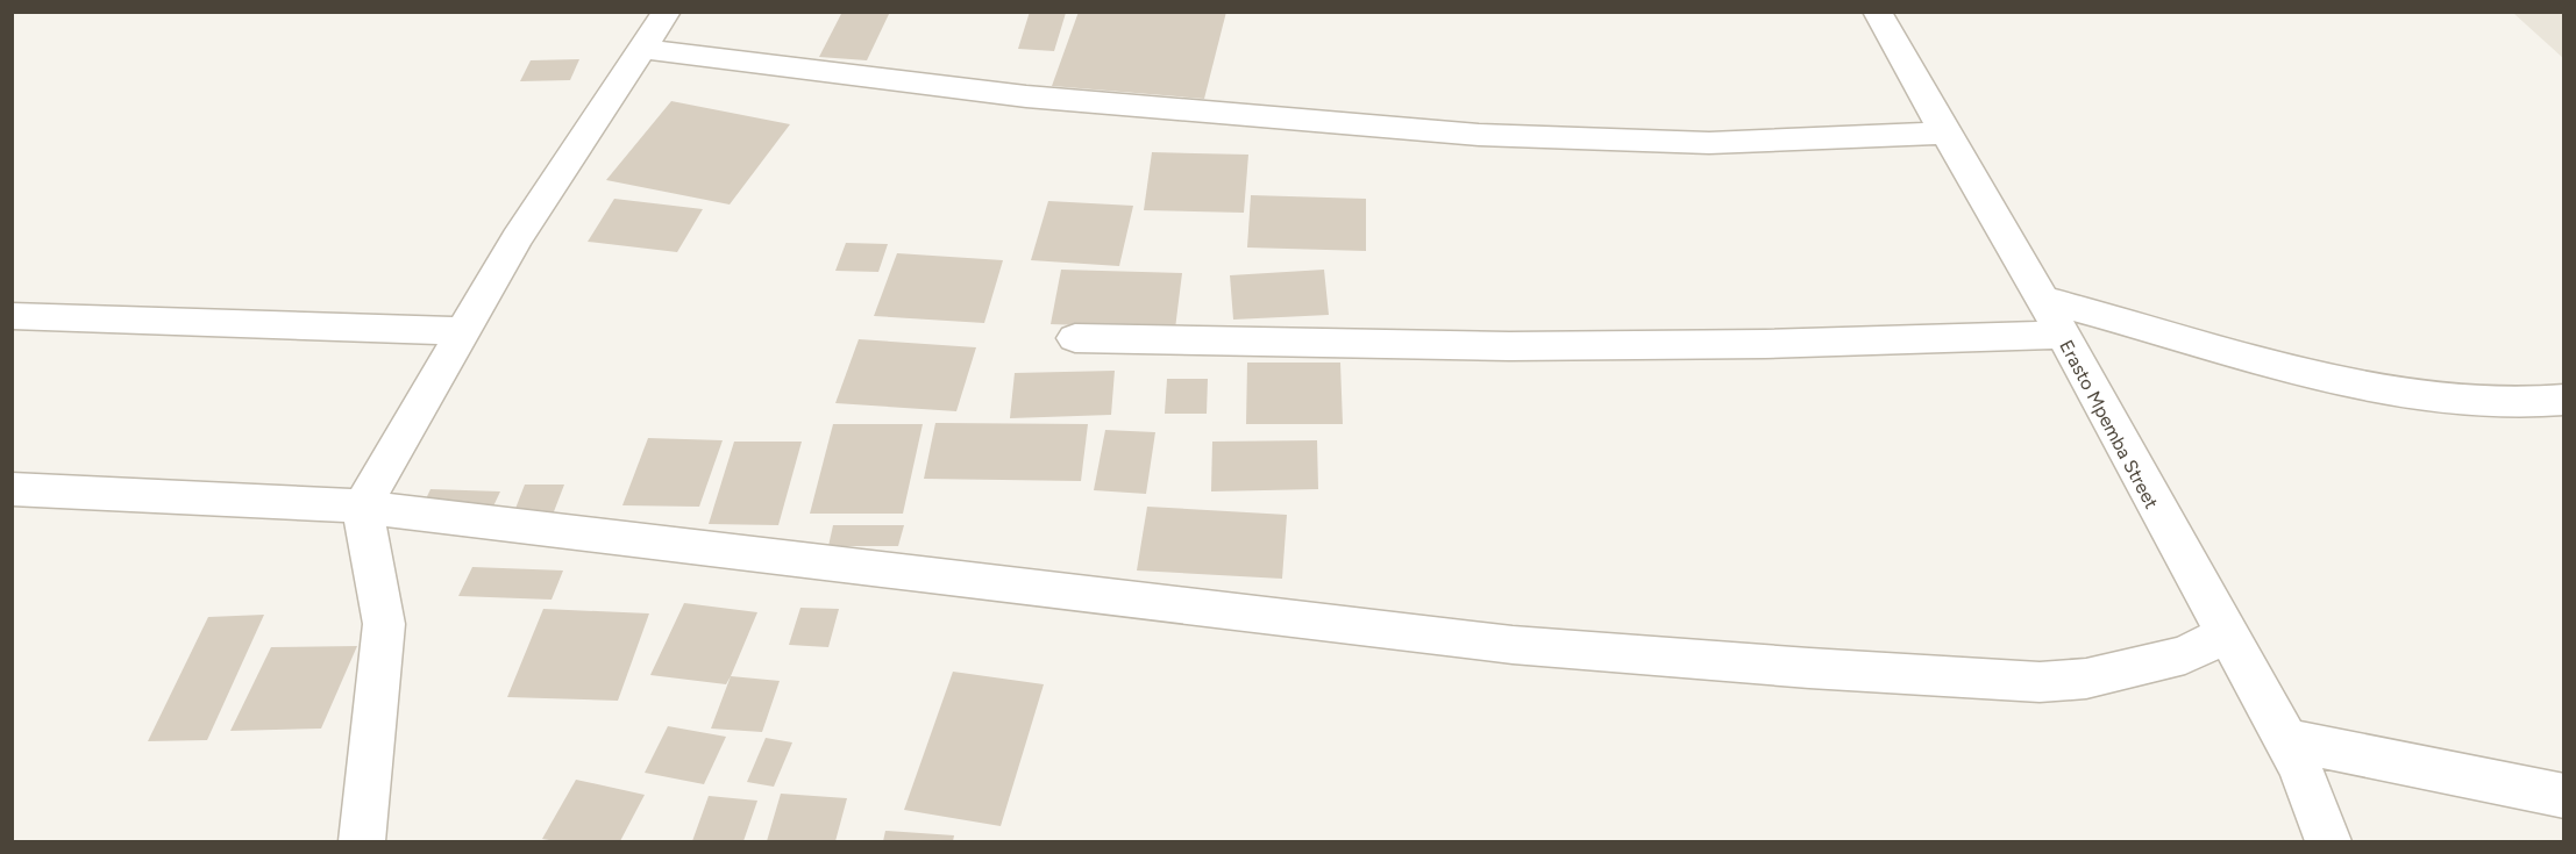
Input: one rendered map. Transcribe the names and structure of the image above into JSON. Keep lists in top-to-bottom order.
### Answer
{
  "streets": {
    "street": ["Erasto Mpemba Street"]
  }
}
